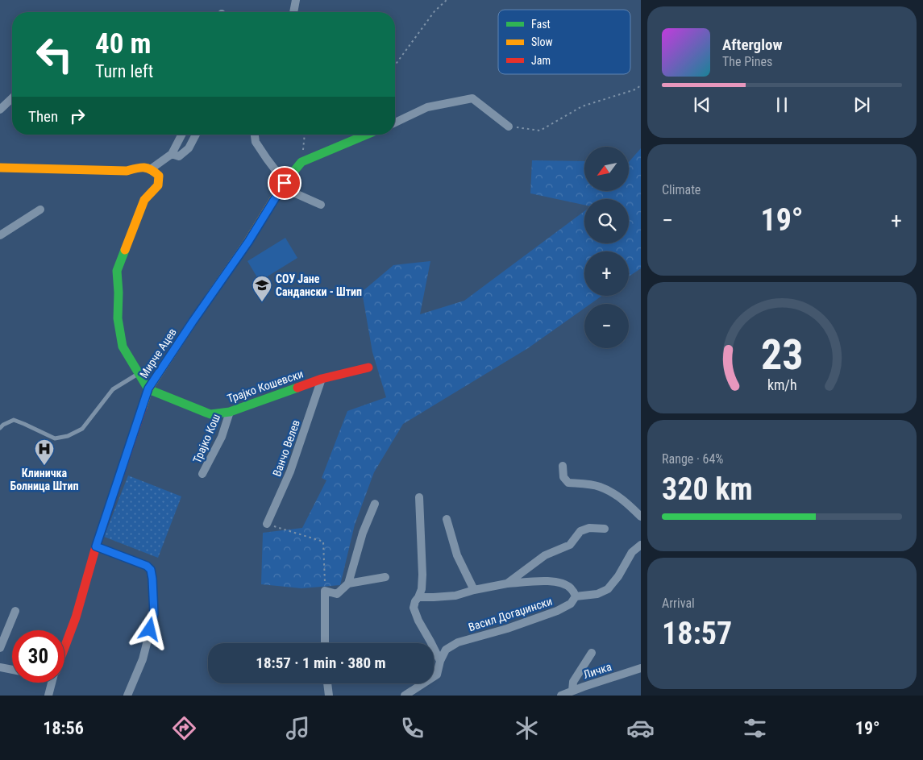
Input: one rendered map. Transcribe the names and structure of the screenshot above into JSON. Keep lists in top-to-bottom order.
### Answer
{
  "streets": {
    "street": [
      "Мирче Ацев",
      "Трајко Кошевски",
      "Трајко Кош",
      "Ванчо Велев",
      "Васил Догаџински",
      "Личка"
    ]
  },
  "crossings": [
    ["Мирче Ацев", "Трајко Кошевски"],
    ["Трајко Кошевски", "Трајко Кош"],
    ["Трајко Кошевски", "Ванчо Велев"]
  ],
  "places": {
    "school or university": ["СОУ Јане Сандански - Штип"],
    "hospital": ["Клиничка Болница Штип"]
  },
  "legend": ["Fast", "Slow", "Jam"],
  "north": "bottom left",
  "page": {
    "turn": ["40 m", "Turn left"],
    "song": ["Afterglow", "The Pines"],
    "then": "Then",
    "tile": [
      "Climate",
      ["Range · 64%", "320 km"],
      ["Arrival", "18:57"]
    ],
    "map_buttons": ["+", "−"],
    "heat": ["−", "19°", "+"],
    "limit": "30",
    "trip": "18:57 · 1 min · 380 m",
    "tabs": ["18:56", "19°"],
    "gauge": ["23", "km/h"]
  }
}
